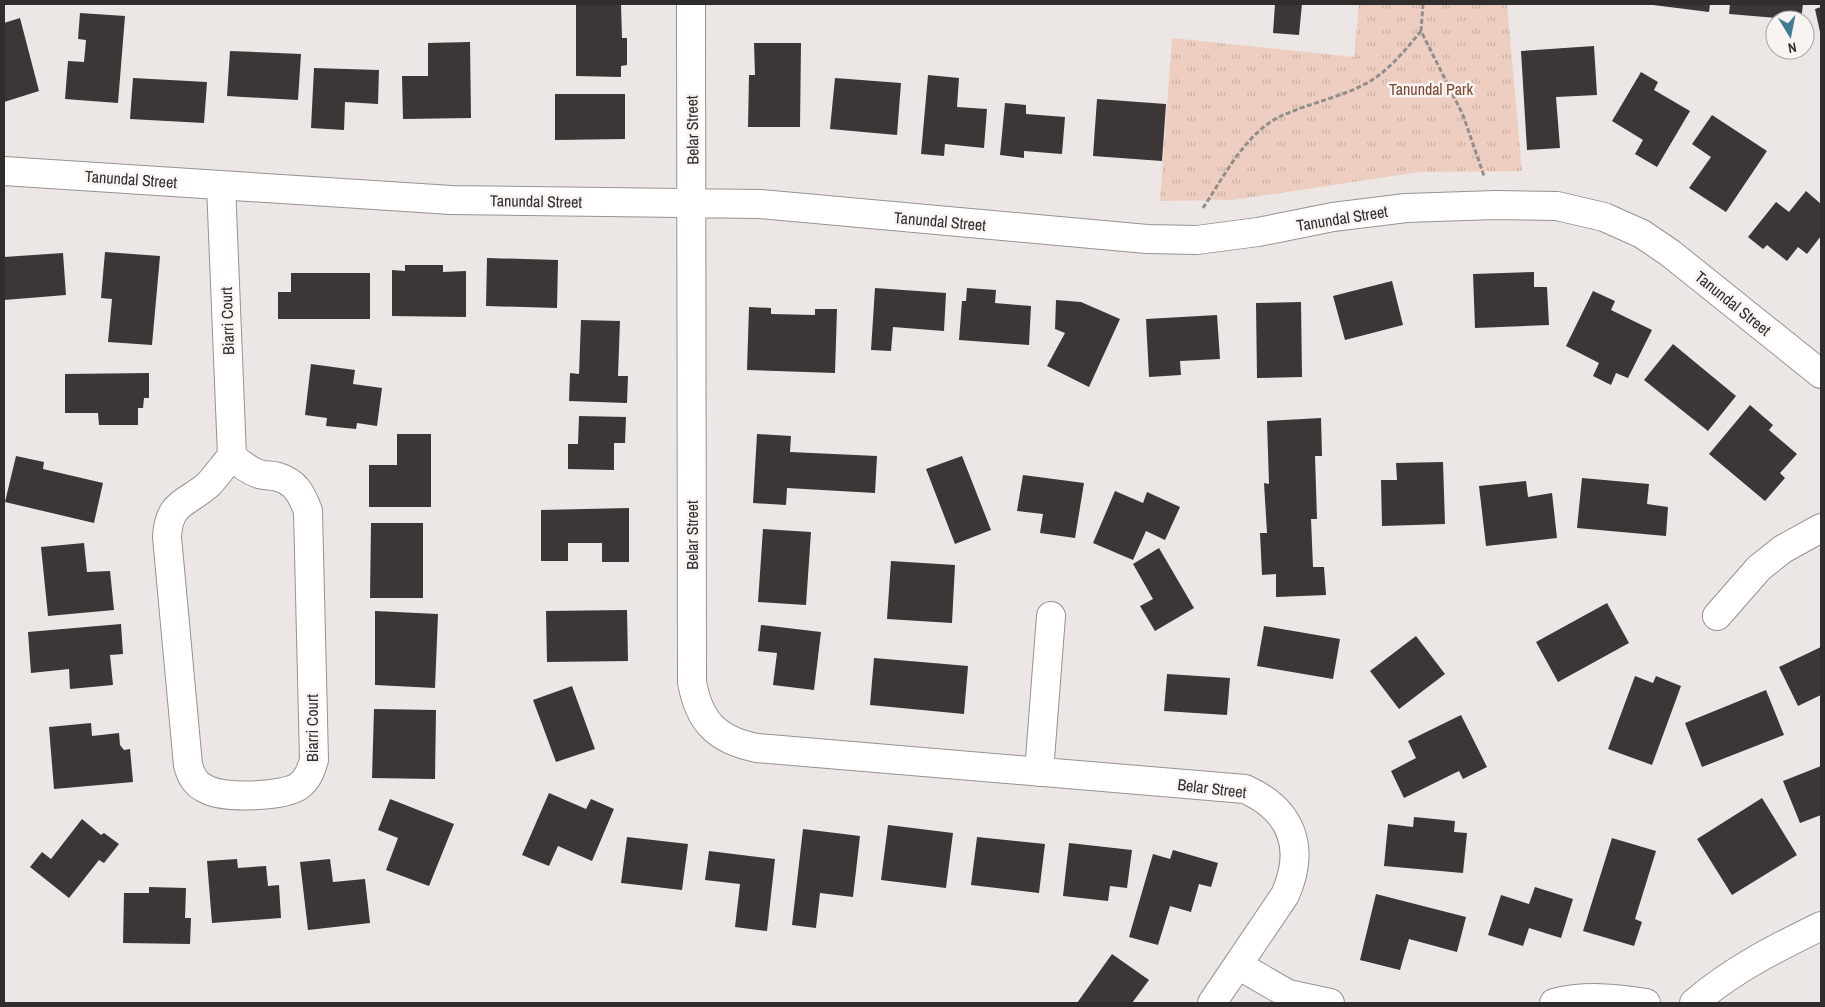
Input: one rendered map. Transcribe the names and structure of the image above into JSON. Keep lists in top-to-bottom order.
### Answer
{
  "streets": {
    "street": ["Belar Street", "Tanundal Street", "Biarri Court"]
  },
  "crossings": [
    ["Belar Street", "Tanundal Street"],
    ["Tanundal Street", "Biarri Court"]
  ],
  "parks": ["Tanundal Park"],
  "north": "bottom"
}
